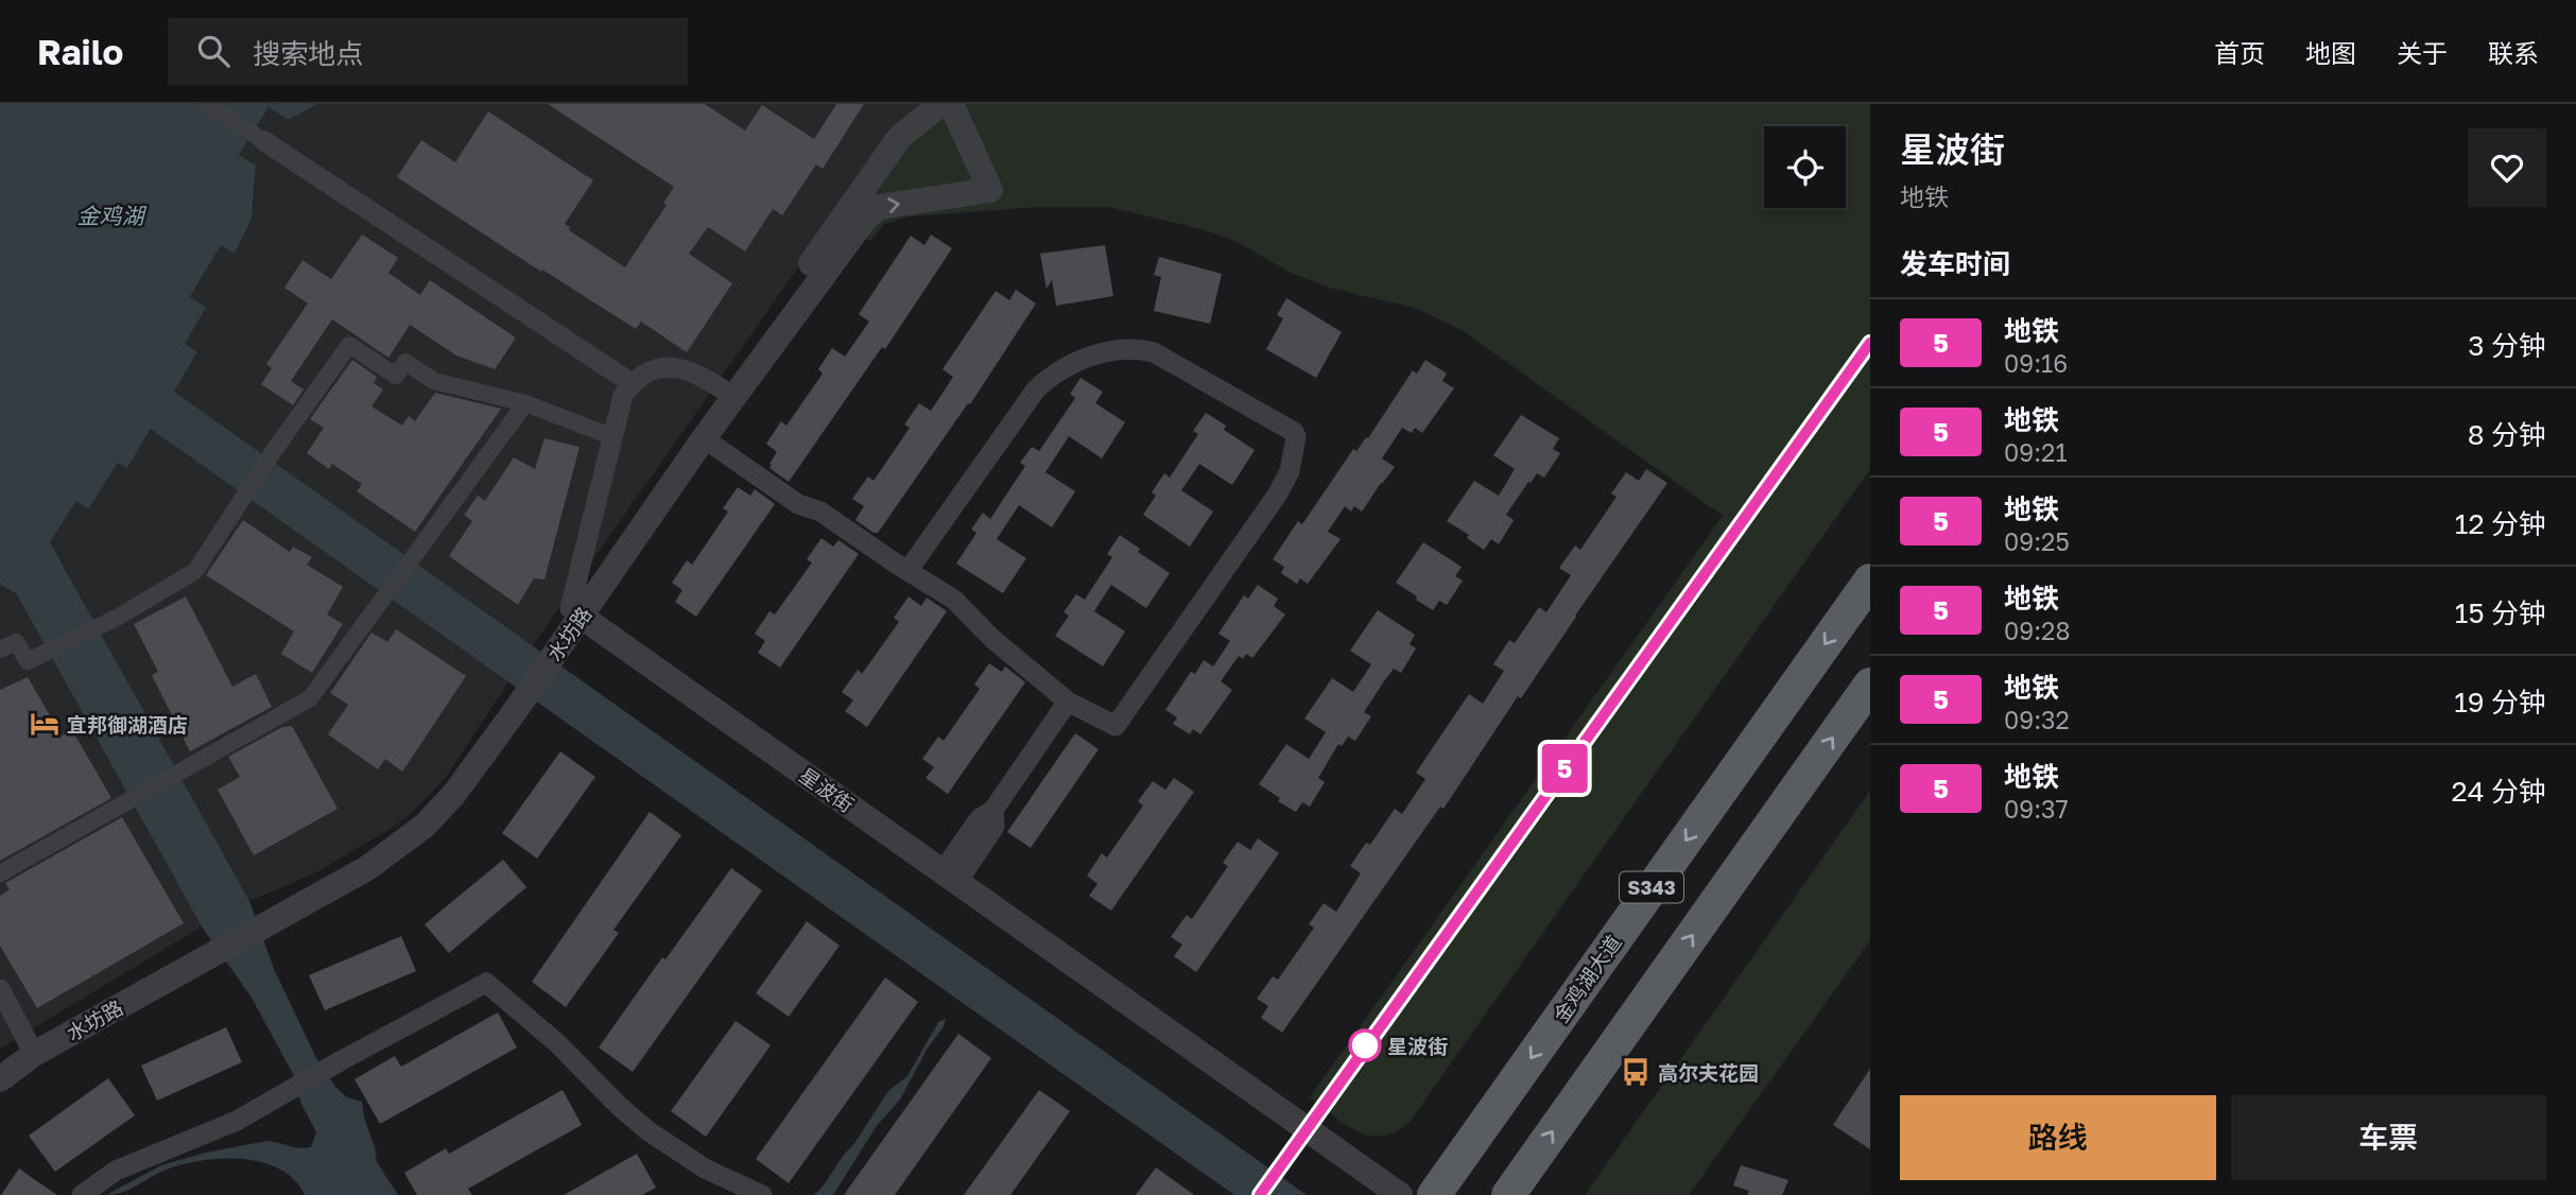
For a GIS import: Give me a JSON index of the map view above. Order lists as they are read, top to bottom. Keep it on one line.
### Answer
{"streets":{"main road":["S343","金鸡湖大道"],"street":["水坊路","星波街"]},"crossings":[["水坊路","星波街"]],"water":["金鸡湖"],"places":{"hotel":["宜邦御湖酒店"],"other":["星波街"],"bus stop":["高尔夫花园"]},"lines":["metro line 5"],"page":{"header":"Railo","search":"搜索地点","nav":["首页","地图","关于","联系"],"on_map":"5","heading":[["星波街","地铁"],"发车时间"],"list":[{"mark":"5","name":"地铁","note":"09:16","value":"3 分钟"},{"mark":"5","name":"地铁","note":"09:21","value":"8 分钟"},{"mark":"5","name":"地铁","note":"09:25","value":"12 分钟"},{"mark":"5","name":"地铁","note":"09:28","value":"15 分钟"},{"mark":"5","name":"地铁","note":"09:32","value":"19 分钟"},{"mark":"5","name":"地铁","note":"09:37","value":"24 分钟"}],"buttons":["路线","车票"]}}
